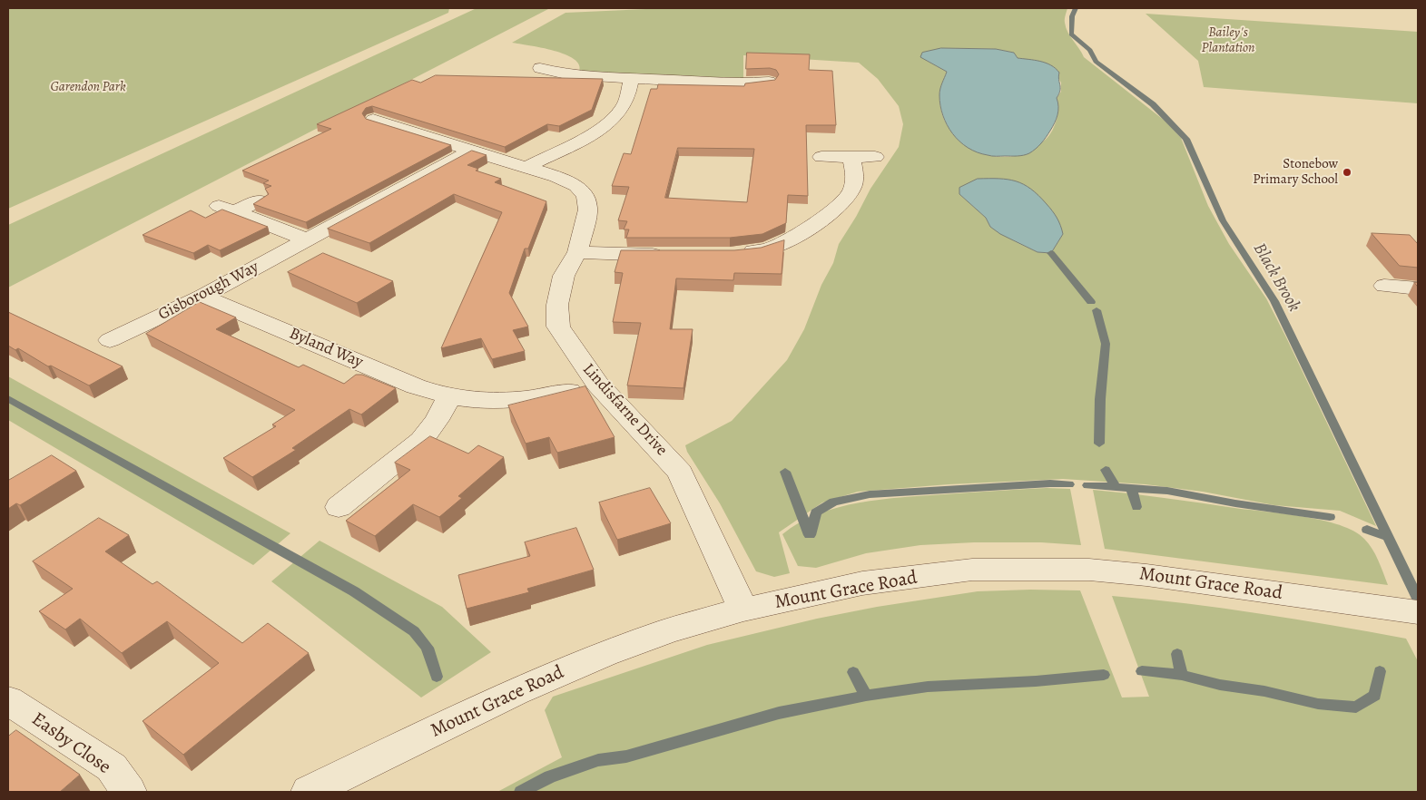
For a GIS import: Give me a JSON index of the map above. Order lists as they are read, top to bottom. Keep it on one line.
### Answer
{"streets":{"street":["Gisborough Way","Byland Way","Lindisfarne Drive","Mount Grace Road","Easby Close"]},"crossings":[["Gisborough Way","Byland Way"],["Gisborough Way","Lindisfarne Drive"],["Byland Way","Lindisfarne Drive"],["Lindisfarne Drive","Mount Grace Road"]],"water":["Black Brook"],"parks":["Bailey's Plantation","Garendon Park"],"places":["Stonebow Primary School"]}
